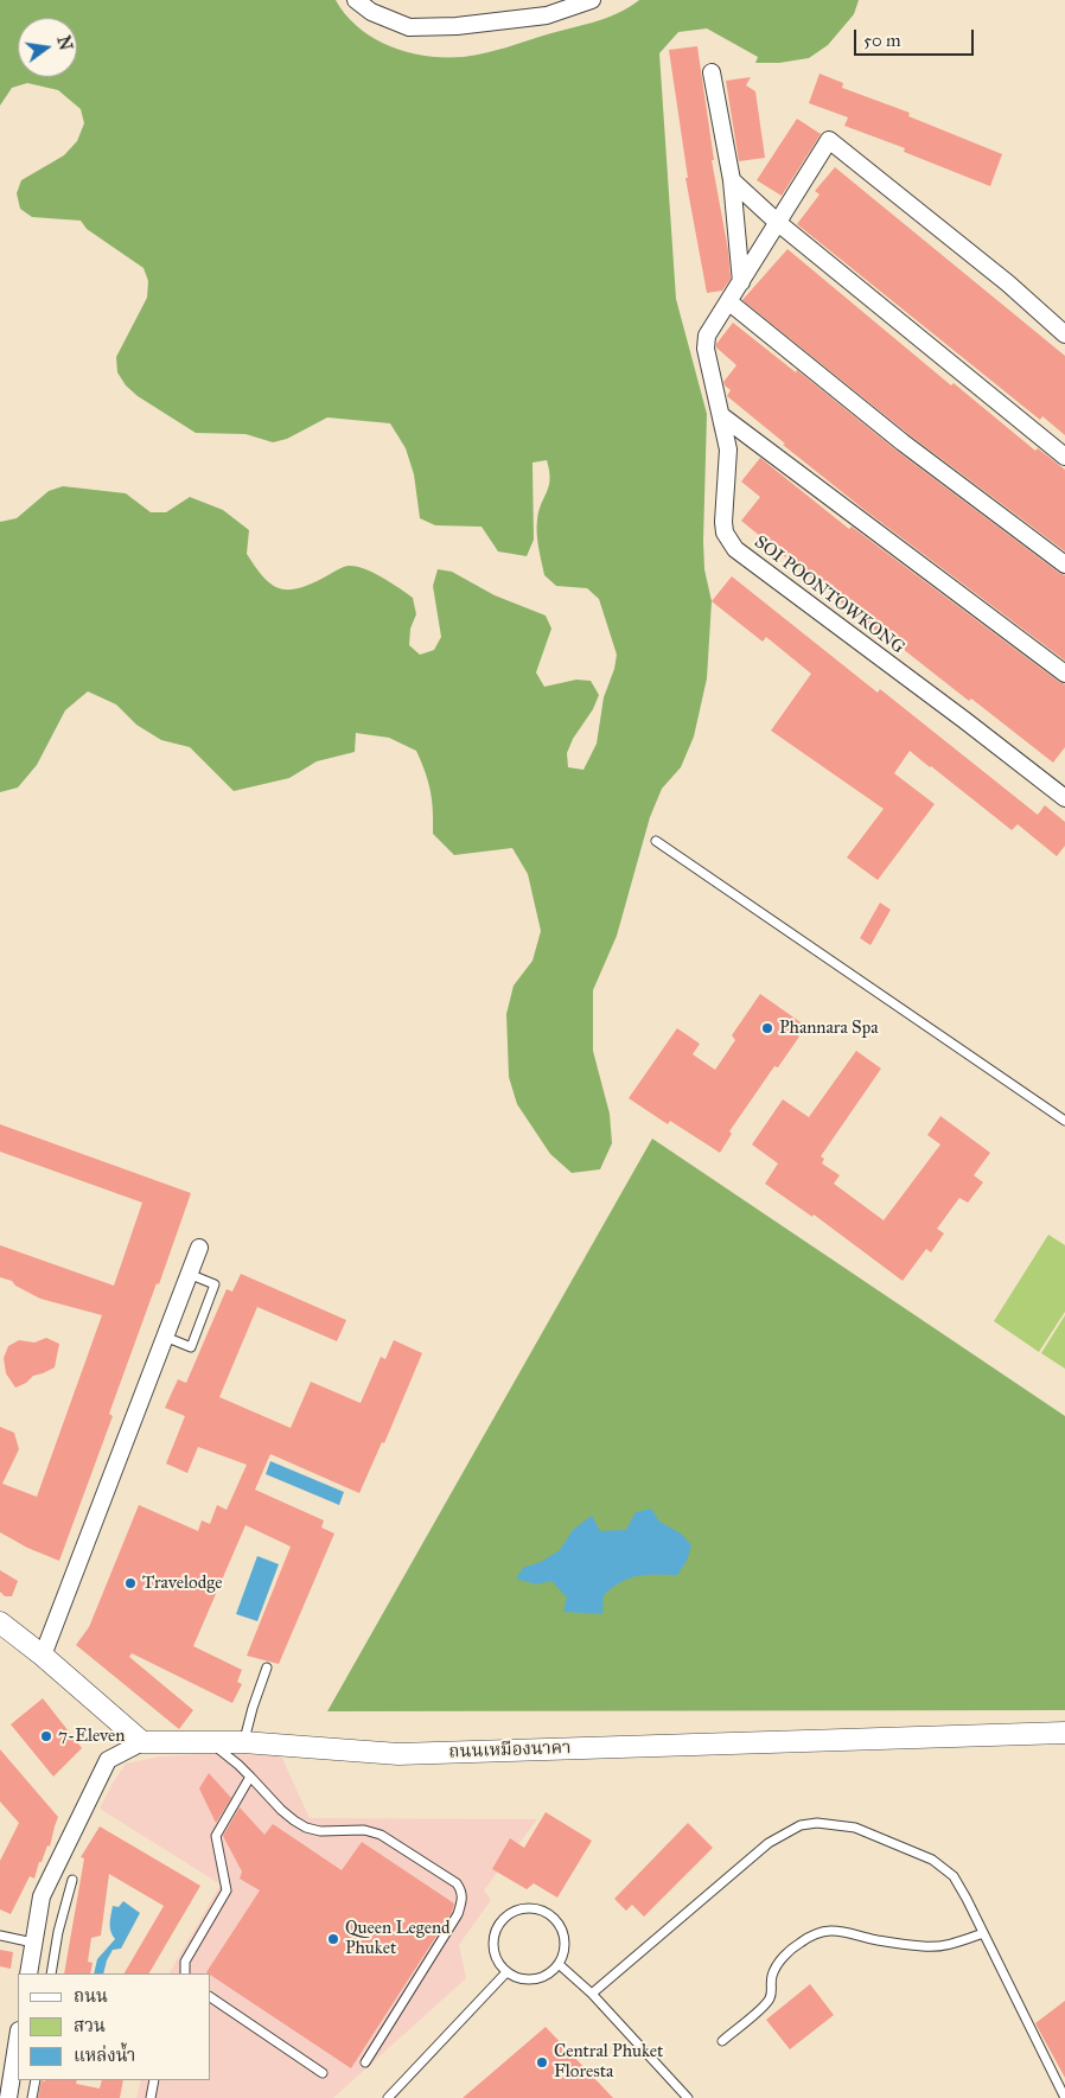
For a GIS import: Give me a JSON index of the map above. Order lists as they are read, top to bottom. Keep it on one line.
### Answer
{"streets":{"street":["SOI POONTOWKONG","ถนนเหมืองนาคา"]},"places":["Phannara Spa","Travelodge","7-Eleven","Queen Legend Phuket","Central Phuket Floresta"],"legend":["ถนน","สวน","แหล่งน้ำ"],"scale_bar":"50 m","north":"right"}
